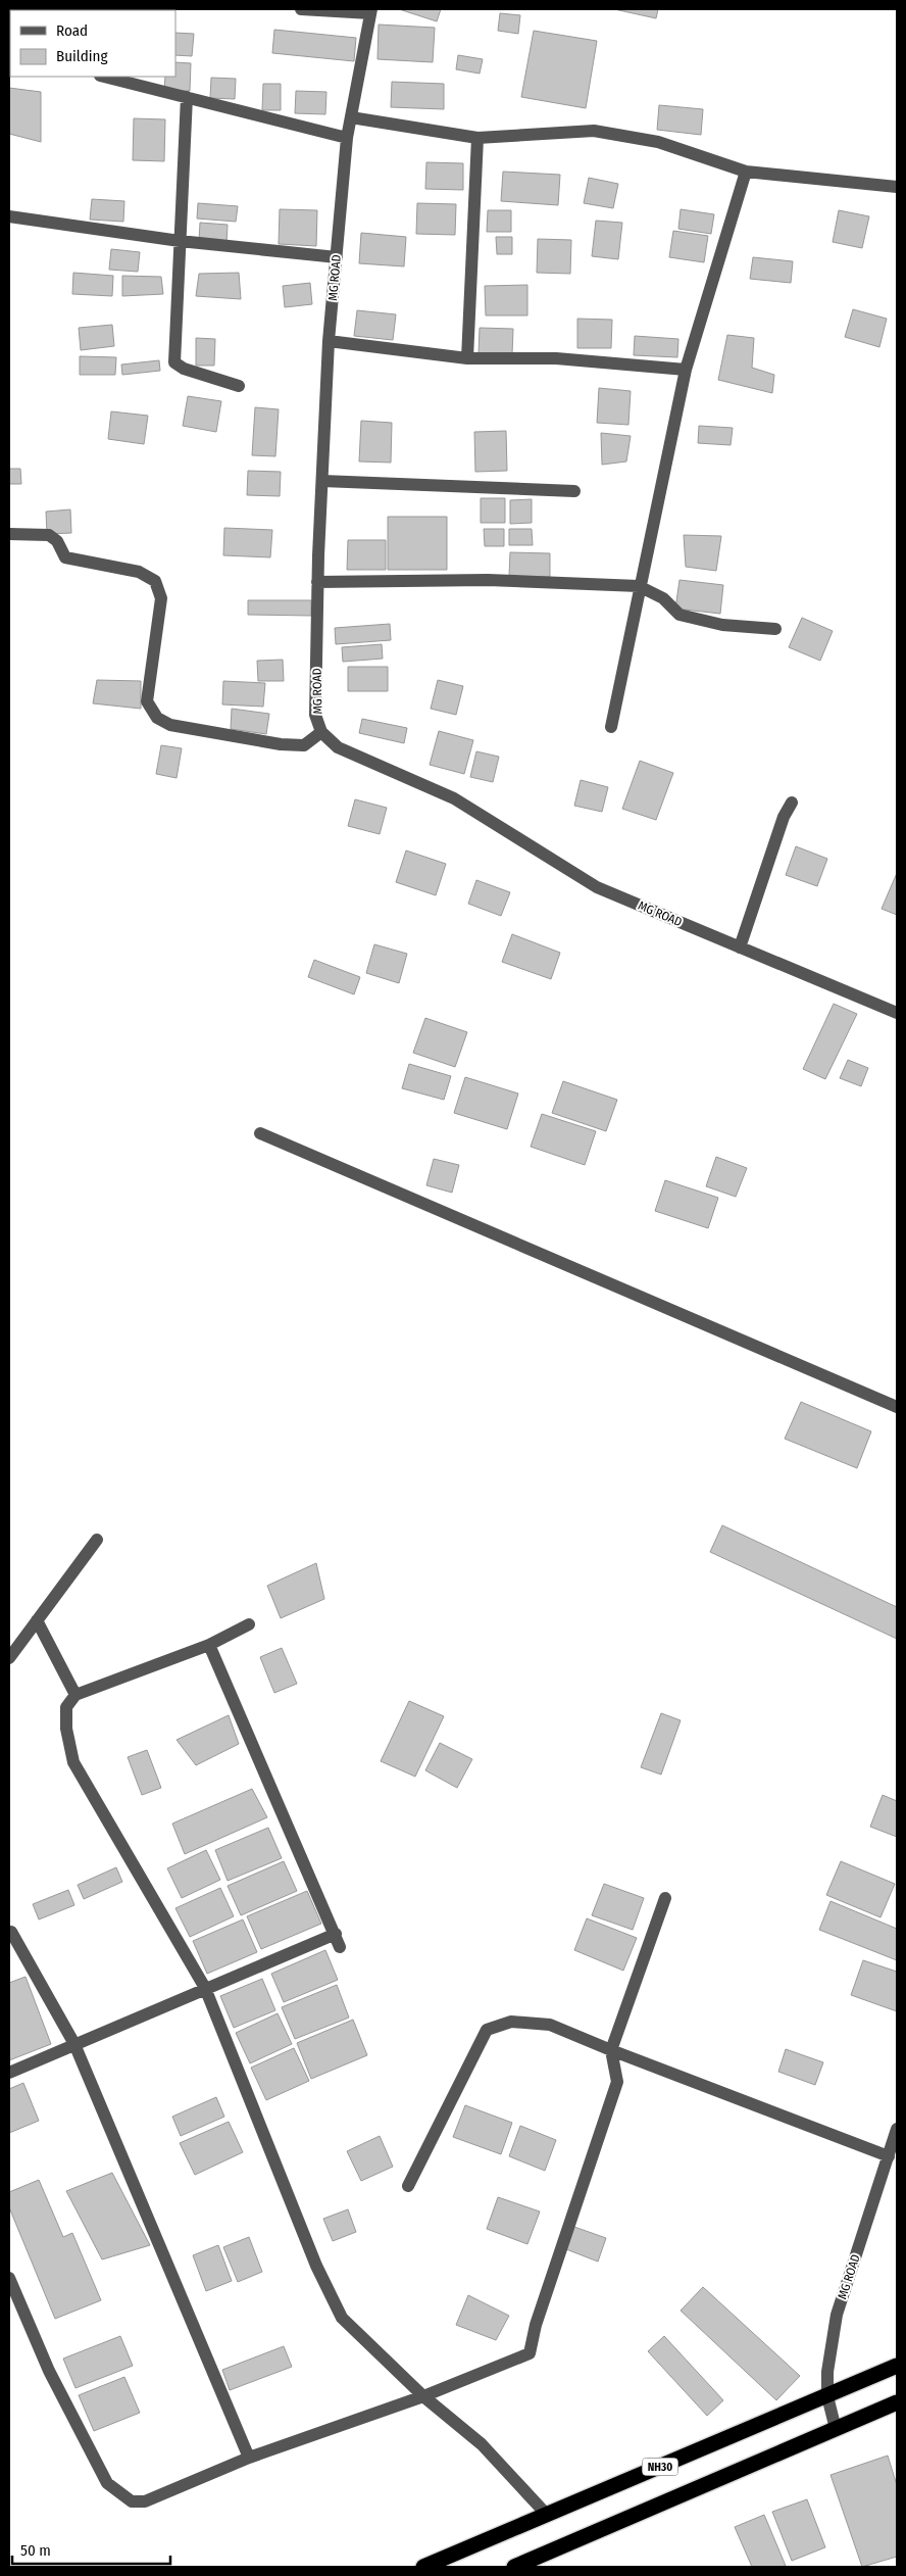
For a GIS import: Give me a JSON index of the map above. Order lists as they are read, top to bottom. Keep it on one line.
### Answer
{"streets":{"highway":["NH30"],"street":["MG ROAD"]},"crossings":[["MG ROAD","NH30"]],"legend":["Road","Building"],"scale_bar":"50 m"}
